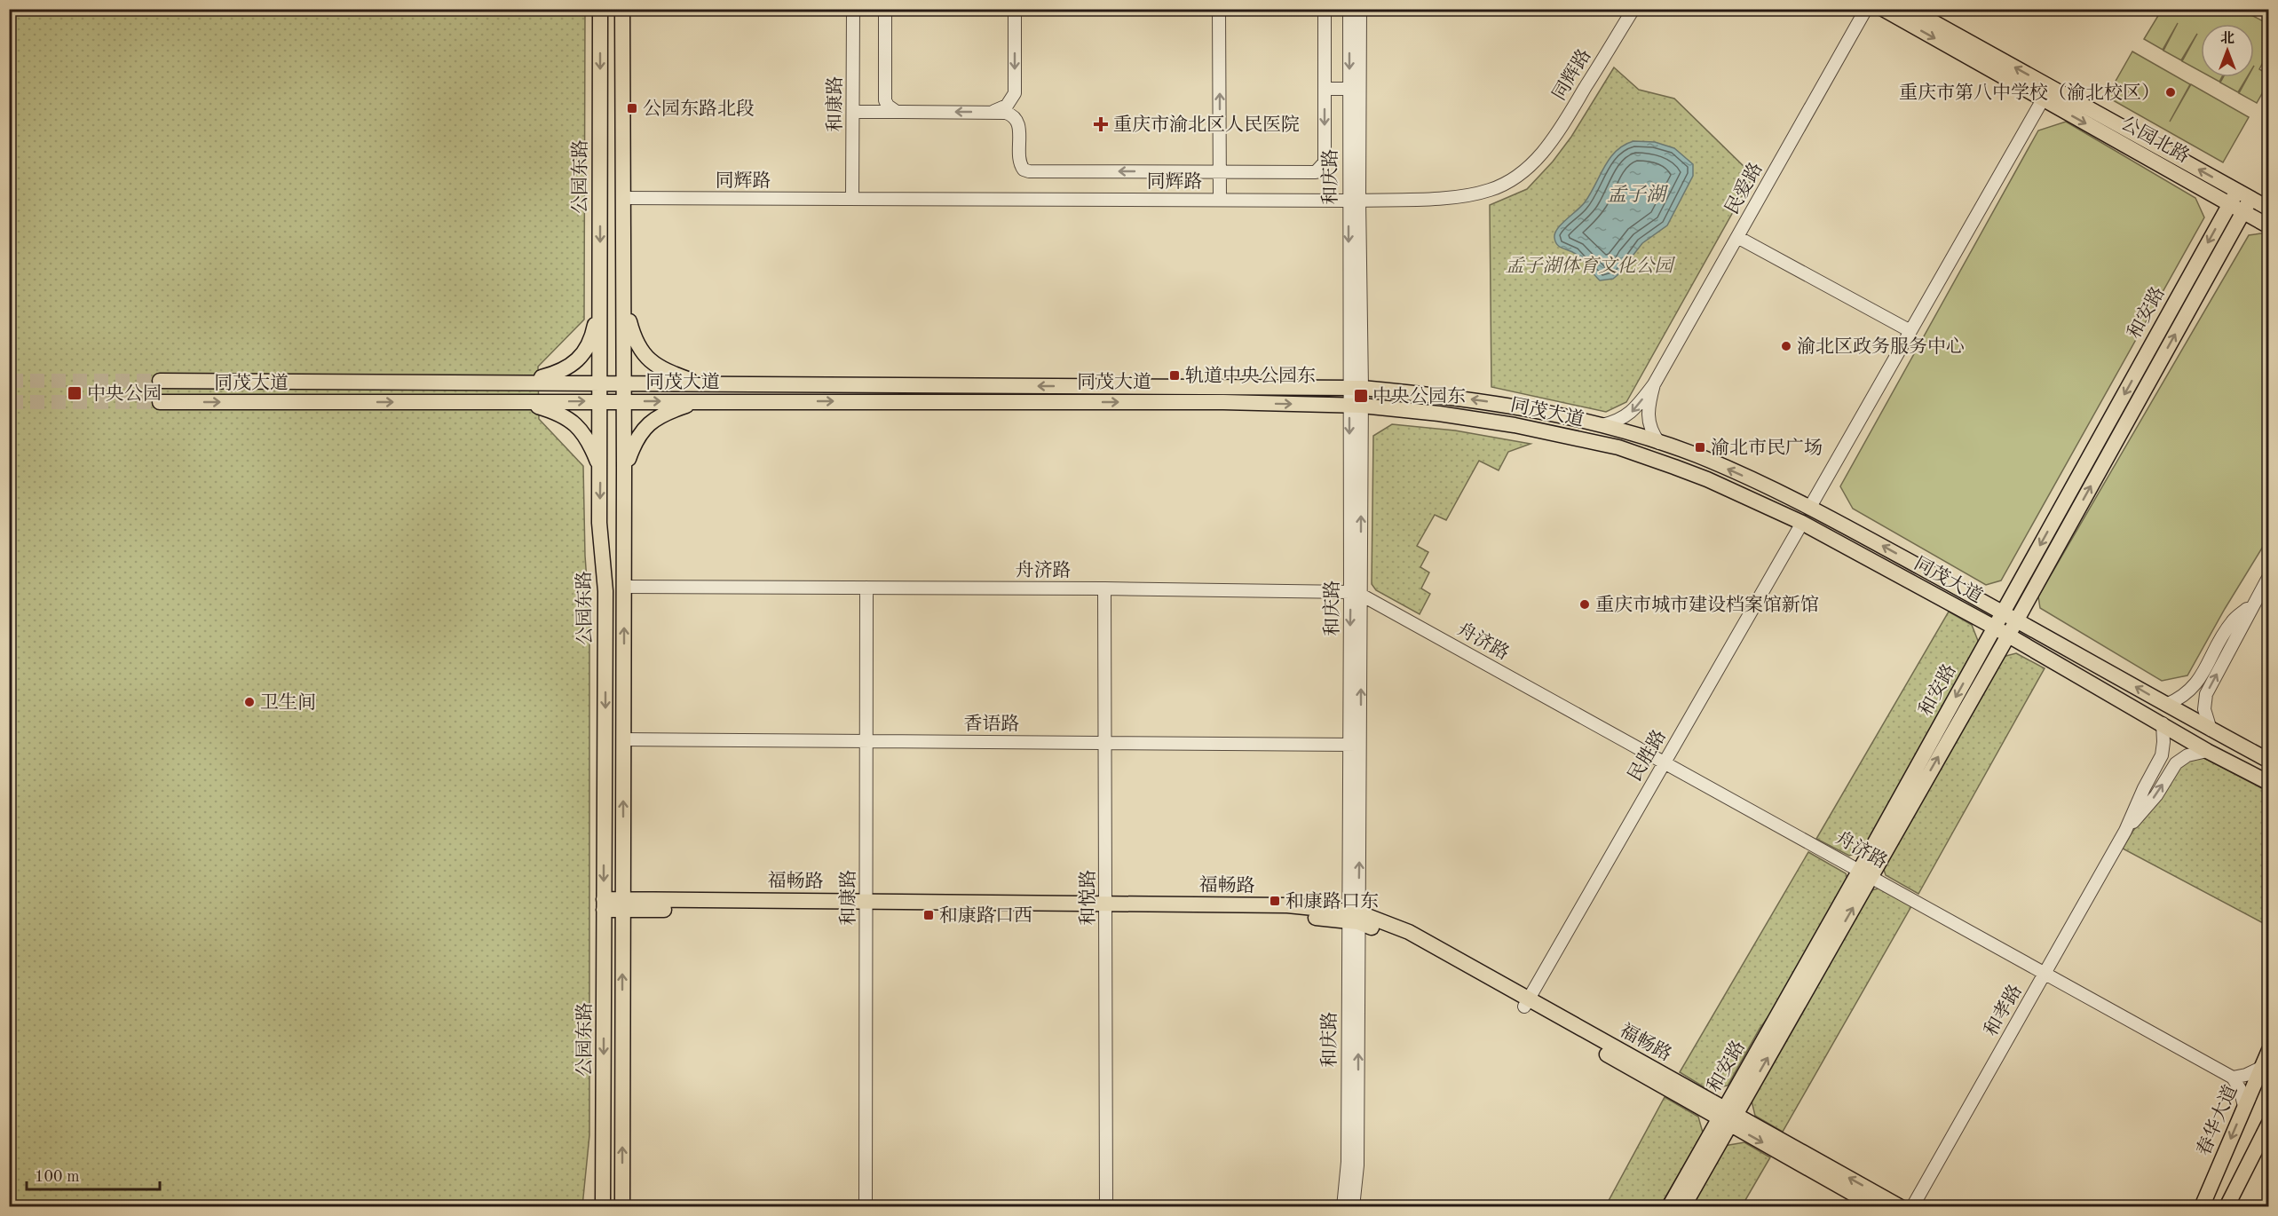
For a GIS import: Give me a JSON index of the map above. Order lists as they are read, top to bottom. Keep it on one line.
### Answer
{"streets":{"main road":["公园北路","公园东路","和安路","同茂大道","福畅路","春华大道"],"street":["同辉路","和康路","和庆路","民爱路","舟济路","香语路","民胜路","和悦路","和孝路"]},"crossings":[["同辉路","和康路"],["同辉路","公园东路"],["同辉路","和庆路"],["和康路","舟济路"],["和康路","香语路"],["和康路","福畅路"],["公园北路","和安路"],["公园东路","同茂大道"],["公园东路","舟济路"],["公园东路","香语路"],["公园东路","福畅路"],["和庆路","同茂大道"],["和庆路","舟济路"],["和庆路","香语路"],["和庆路","福畅路"],["和安路","同茂大道"],["和安路","舟济路"],["和安路","福畅路"],["同茂大道","民胜路"],["舟济路","民胜路"],["舟济路","和悦路"],["舟济路","和孝路"],["香语路","和悦路"],["民胜路","福畅路"],["福畅路","和悦路"]],"water":["孟子湖"],"parks":["孟子湖体育文化公园"],"places":{"other":["重庆市第八中学校（渝北校区）","渝北区政务服务中心","重庆市城市建设档案馆新馆","卫生间"],"transit":["公园东路北段","轨道中央公园东","中央公园","中央公园东","渝北市民广场","和康路口东","和康路口西"],"health":["重庆市渝北区人民医院"]},"scale_bar":"100 m","north":"top"}
